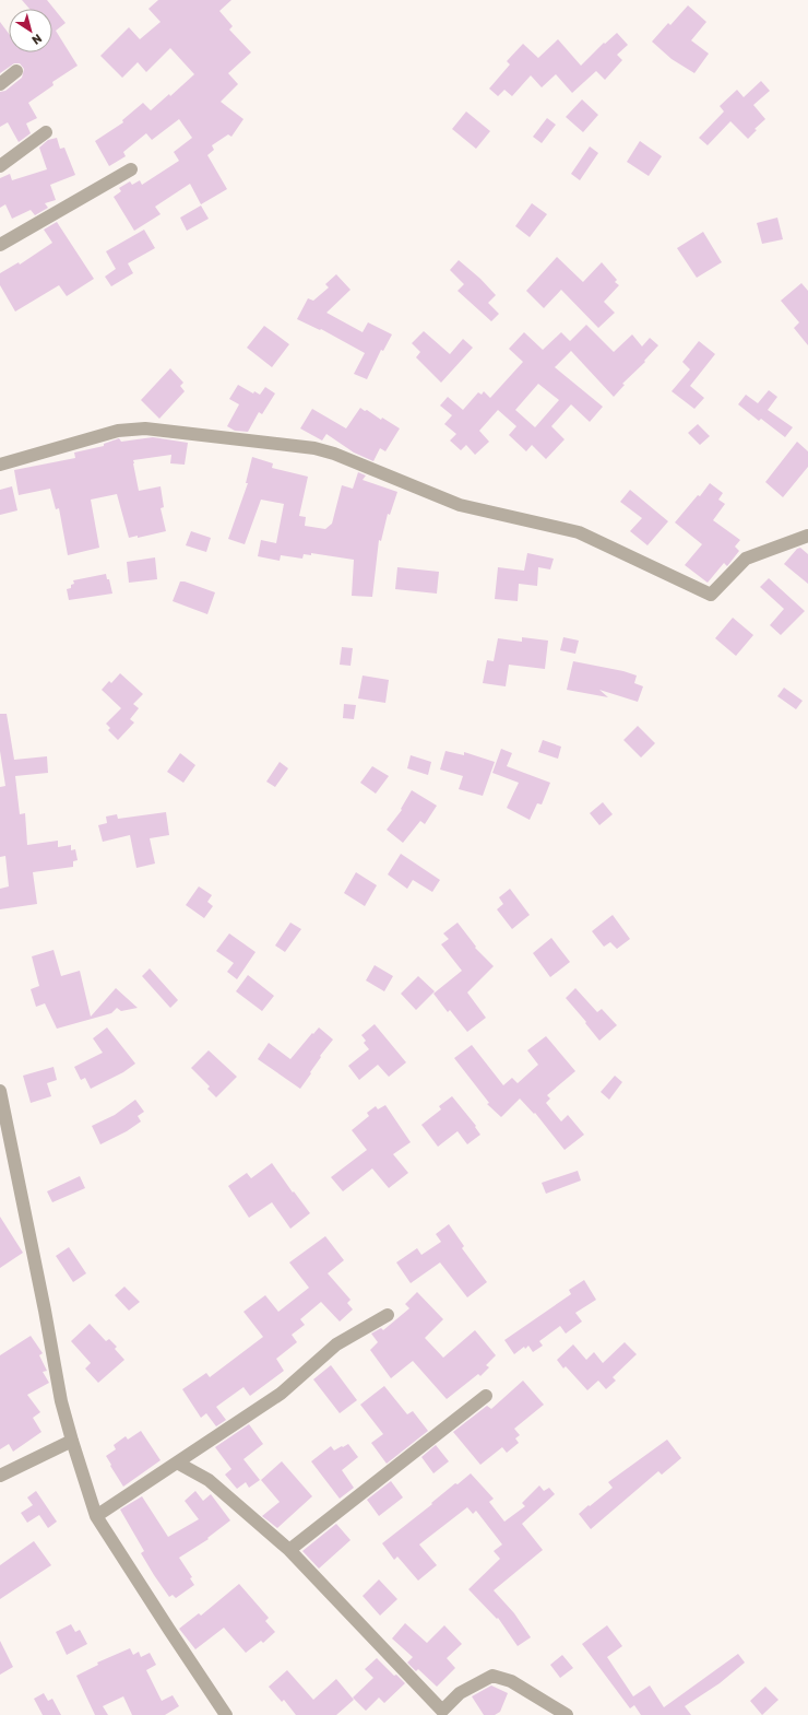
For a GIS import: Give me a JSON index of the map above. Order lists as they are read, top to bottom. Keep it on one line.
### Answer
{"north":"bottom right"}
